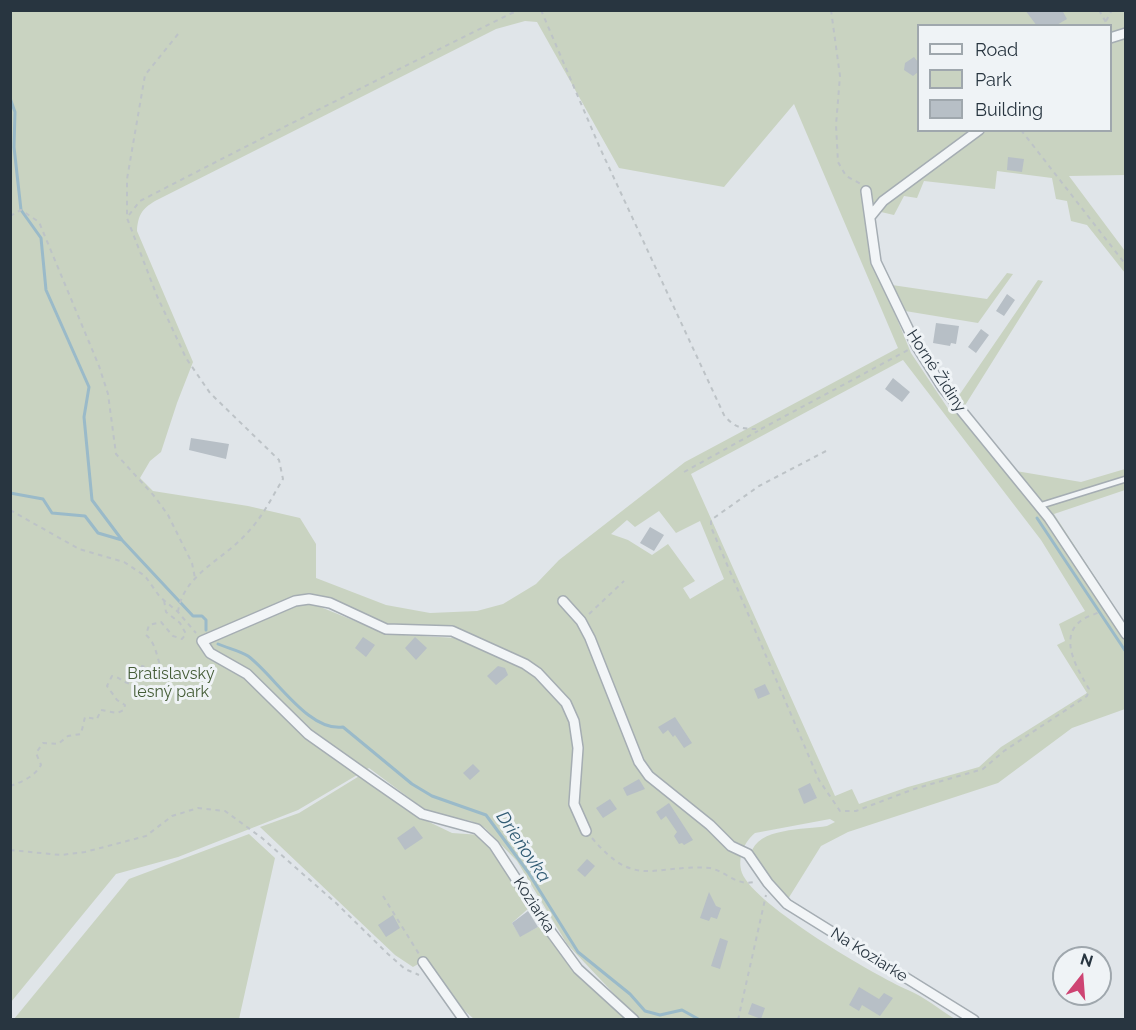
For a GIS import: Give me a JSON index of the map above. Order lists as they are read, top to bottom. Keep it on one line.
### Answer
{"streets":{"street":["Horné Židiny","Koziarka","Na Koziarke"]},"water":["Drieňovka"],"parks":["Bratislavský lesný park"],"legend":["Road","Park","Building"],"north":"top"}
